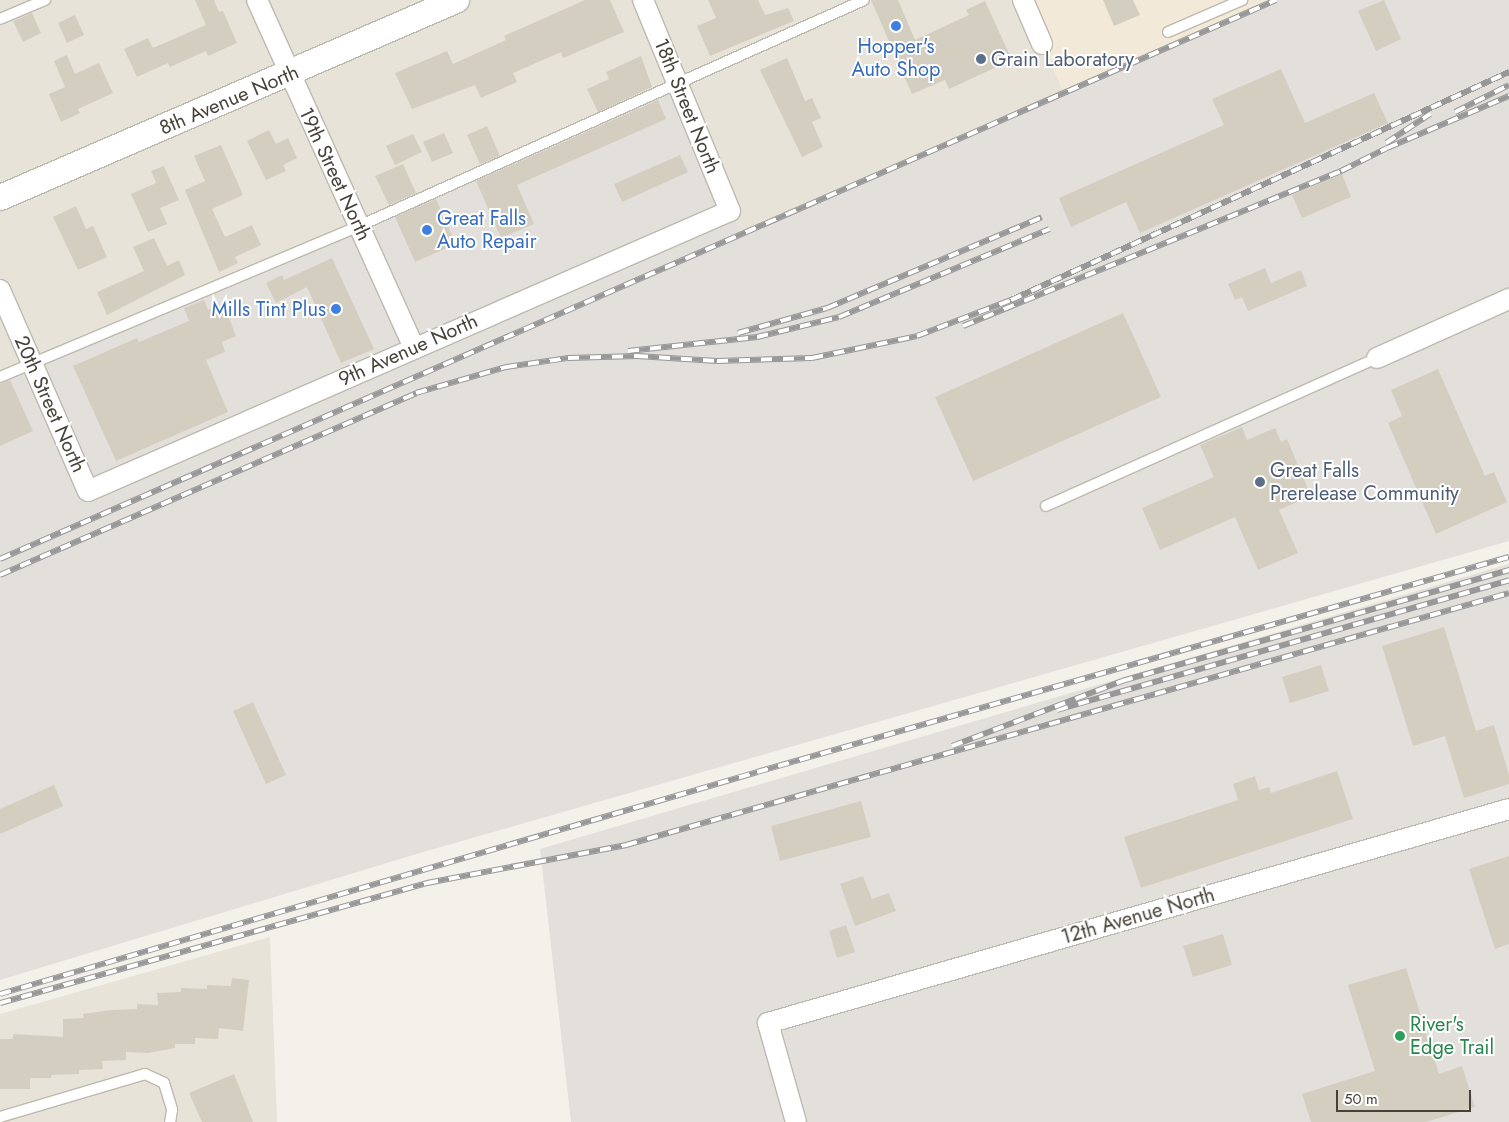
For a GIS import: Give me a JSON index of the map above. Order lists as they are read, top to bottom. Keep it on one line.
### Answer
{"streets":{"street":["8th Avenue North","18th Street North","19th Street North","9th Avenue North","20th Street North","12th Avenue North"]},"crossings":[["8th Avenue North","19th Street North"],["18th Street North","9th Avenue North"],["19th Street North","9th Avenue North"],["9th Avenue North","20th Street North"]],"places":["Hopper's Auto Shop","Grain Laboratory","Great Falls Auto Repair","Mills Tint Plus","Great Falls Prerelease Community","River's Edge Trail"],"scale_bar":"50 m"}
